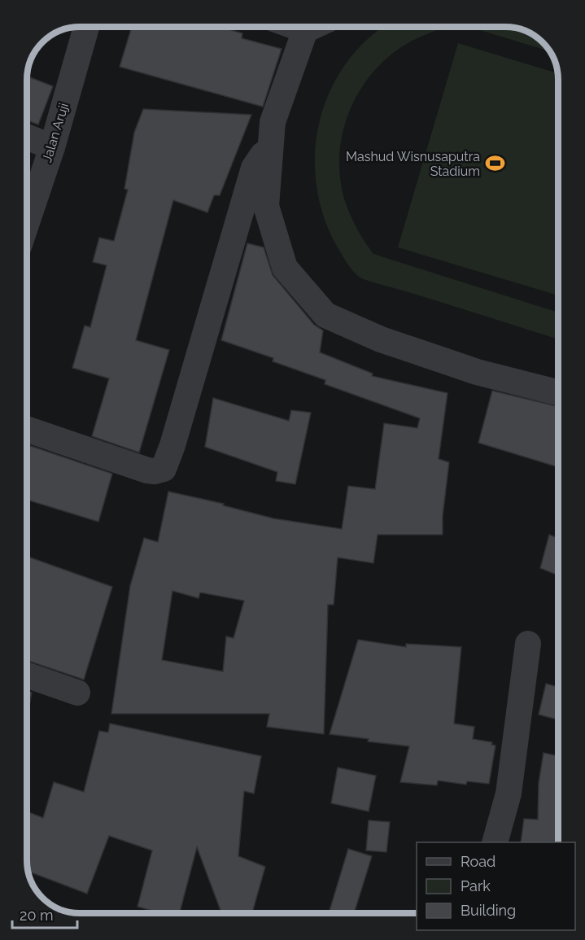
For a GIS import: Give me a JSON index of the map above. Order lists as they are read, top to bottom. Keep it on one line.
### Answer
{"streets":{"street":["Jalan Aruji"]},"places":{"sports":["Mashud Wisnusaputra Stadium"]},"legend":["Road","Park","Building"],"scale_bar":"20 m"}
